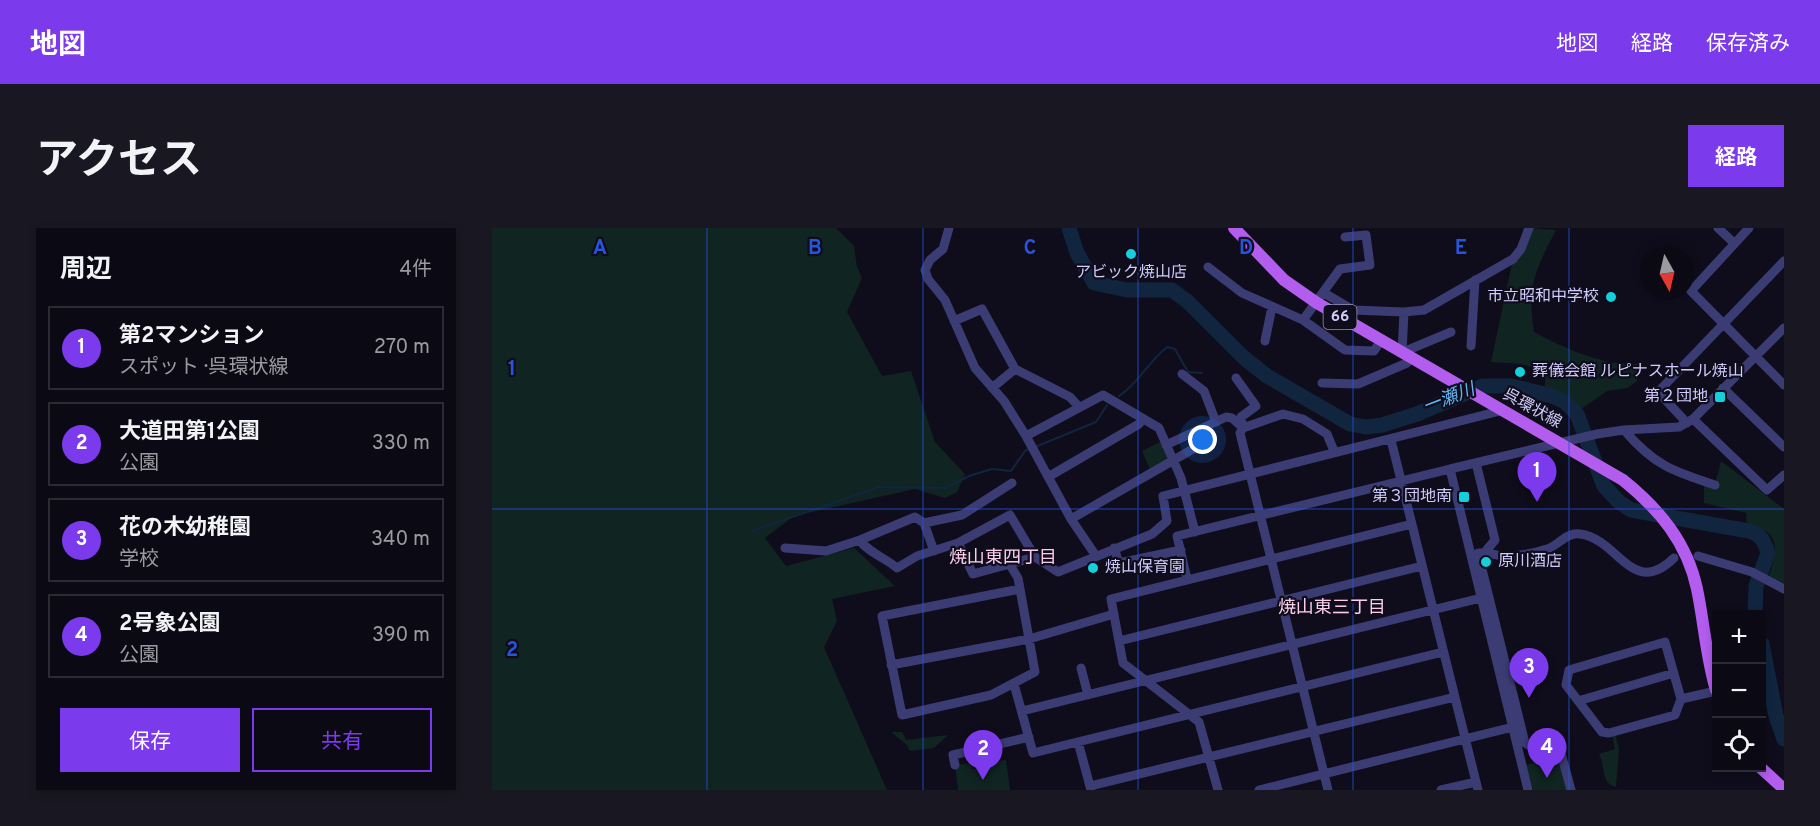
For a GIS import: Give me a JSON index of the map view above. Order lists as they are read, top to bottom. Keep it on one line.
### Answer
{"streets":{"main road":["66","呉環状線"]},"districts":["焼山東四丁目","焼山東三丁目"],"water":["一瀬川"],"places":{"other":["アビック焼山店","市立昭和中学校","葬儀会館 ルピナスホール焼山","原川酒店","焼山保育園"],"transit":["第２団地","第３団地南"]},"north":"bottom","page":{"header":"地図","nav":["地図","経路","保存済み"],"title":"アクセス","buttons":["経路",["保存","共有"]],"heading":["周辺","4件"],"list":[{"mark":"1","name":"第2マンション","note":"スポット · 呉環状線","value":"270 m"},{"mark":"2","name":"大道田第1公園","note":"公園","value":"330 m"},{"mark":"3","name":"花の木幼稚園","note":"学校","value":"340 m"},{"mark":"4","name":"2号象公園","note":"公園","value":"390 m"}],"pins":["1","3","4","2"],"map_buttons":["+","−"]},"grid":{"columns":["A","B","C","D","E"],"rows":["1","2"]}}
